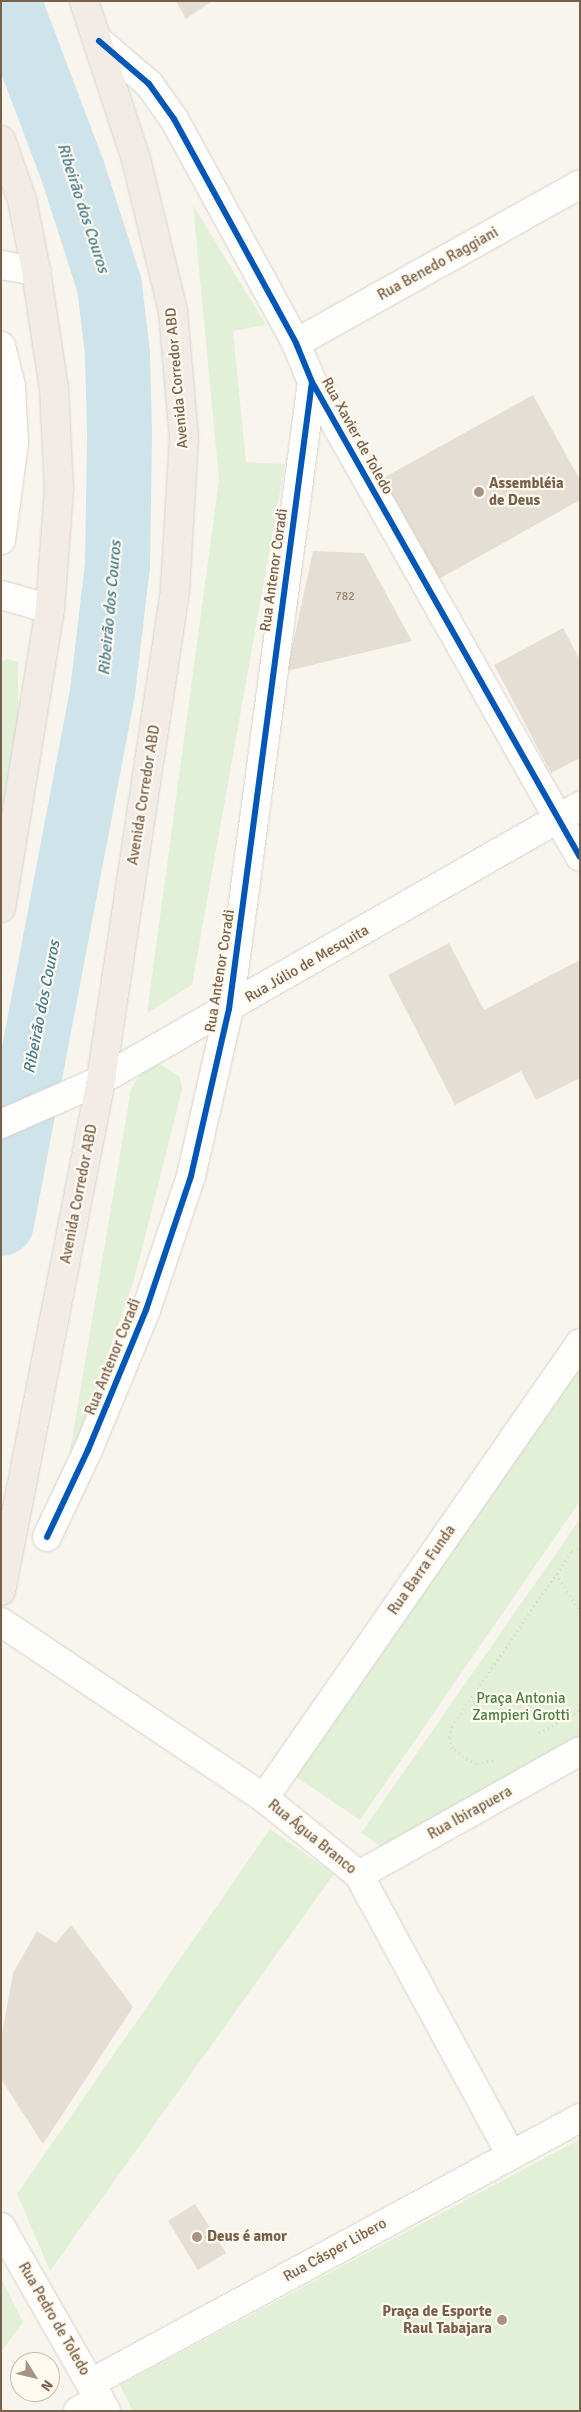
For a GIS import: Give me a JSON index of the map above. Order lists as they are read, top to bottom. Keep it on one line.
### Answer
{"streets":{"highway":["Avenida Corredor ABD"],"street":["Rua Benedo Raggiani","Rua Xavier de Toledo","Rua Antenor Coradi","Rua Júlio de Mesquita","Rua Barra Funda","Rua Ibirapuera","Rua Água Branco","Rua Cásper Libero","Rua Pedro de Toledo"]},"crossings":[["Rua Benedo Raggiani","Rua Xavier de Toledo"],["Avenida Corredor ABD","Rua Xavier de Toledo"],["Avenida Corredor ABD","Rua Júlio de Mesquita"],["Rua Xavier de Toledo","Rua Antenor Coradi"],["Rua Xavier de Toledo","Rua Júlio de Mesquita"],["Rua Antenor Coradi","Rua Júlio de Mesquita"],["Rua Barra Funda","Rua Água Branco"],["Rua Ibirapuera","Rua Água Branco"],["Rua Água Branco","Rua Cásper Libero"],["Rua Cásper Libero","Rua Pedro de Toledo"]],"water":["Ribeirão dos Couros"],"parks":["Praça Antonia Zampieri Grotti"],"places":["Assembléia de Deus","Deus é amor","Praça de Esporte Raul Tabajara"],"house_numbers":["782"],"north":"bottom right"}
